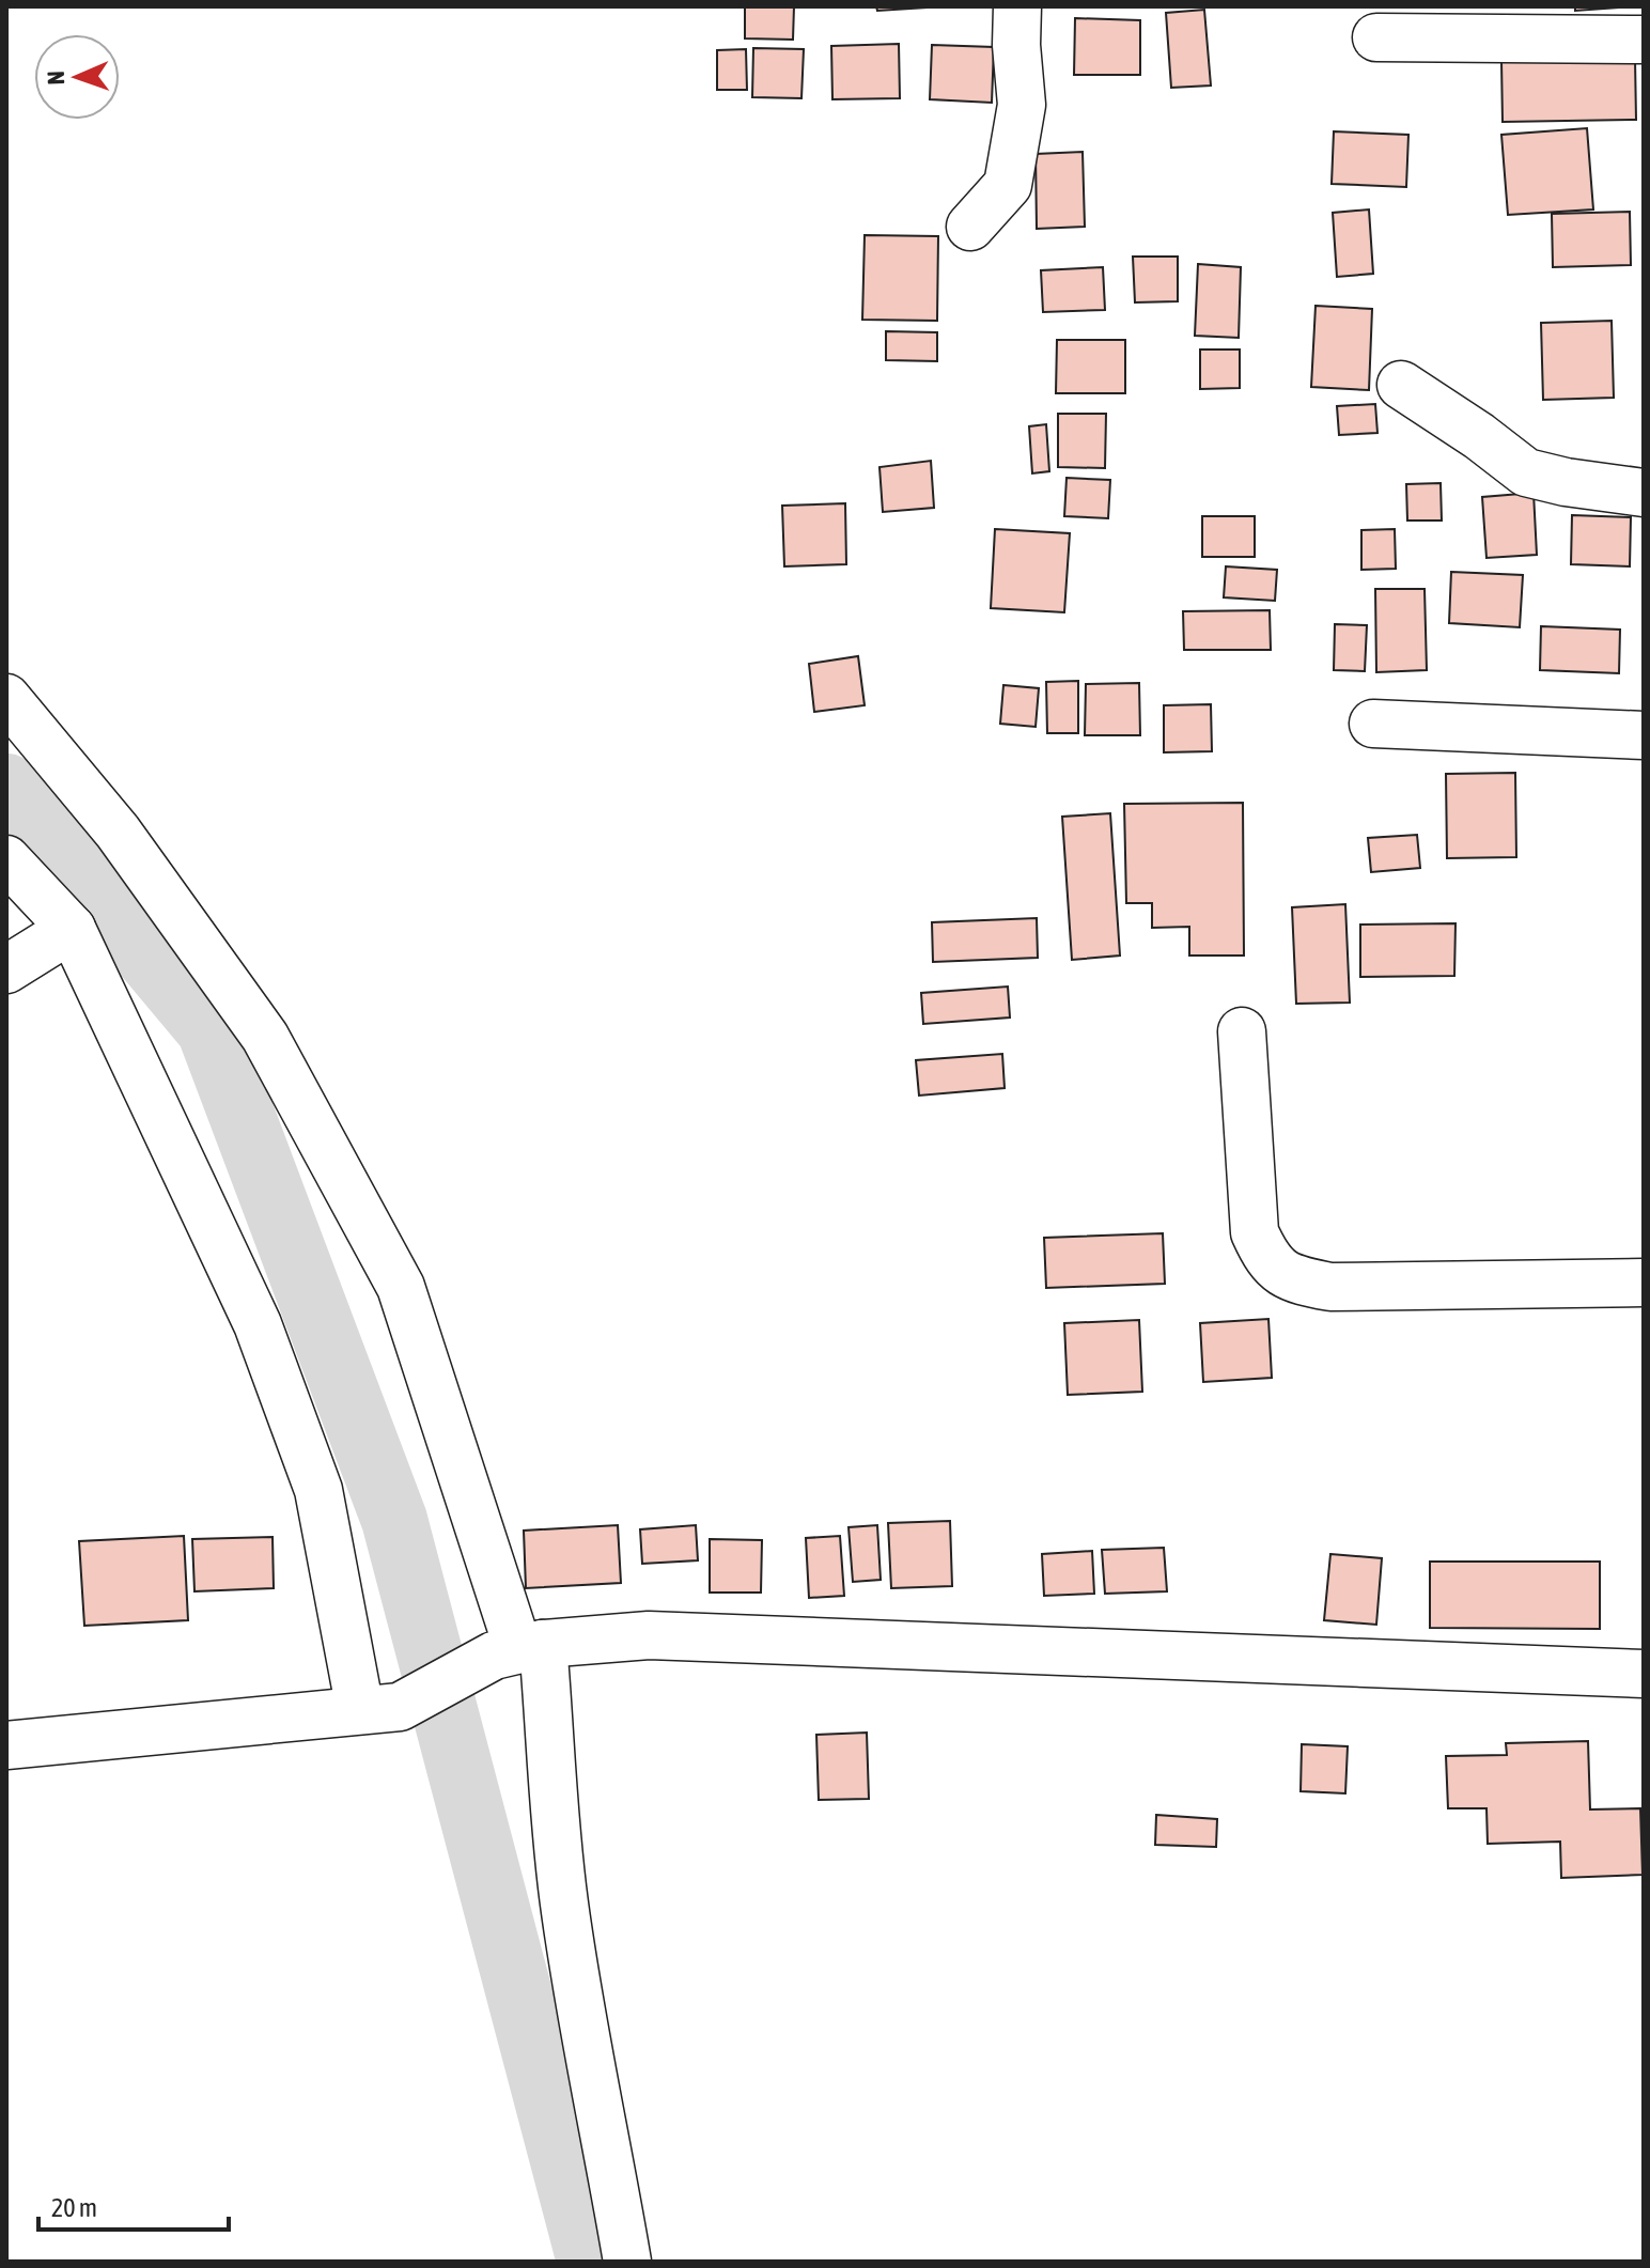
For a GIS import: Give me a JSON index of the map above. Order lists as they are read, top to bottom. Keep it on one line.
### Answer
{"scale_bar":"20 m","north":"left"}
